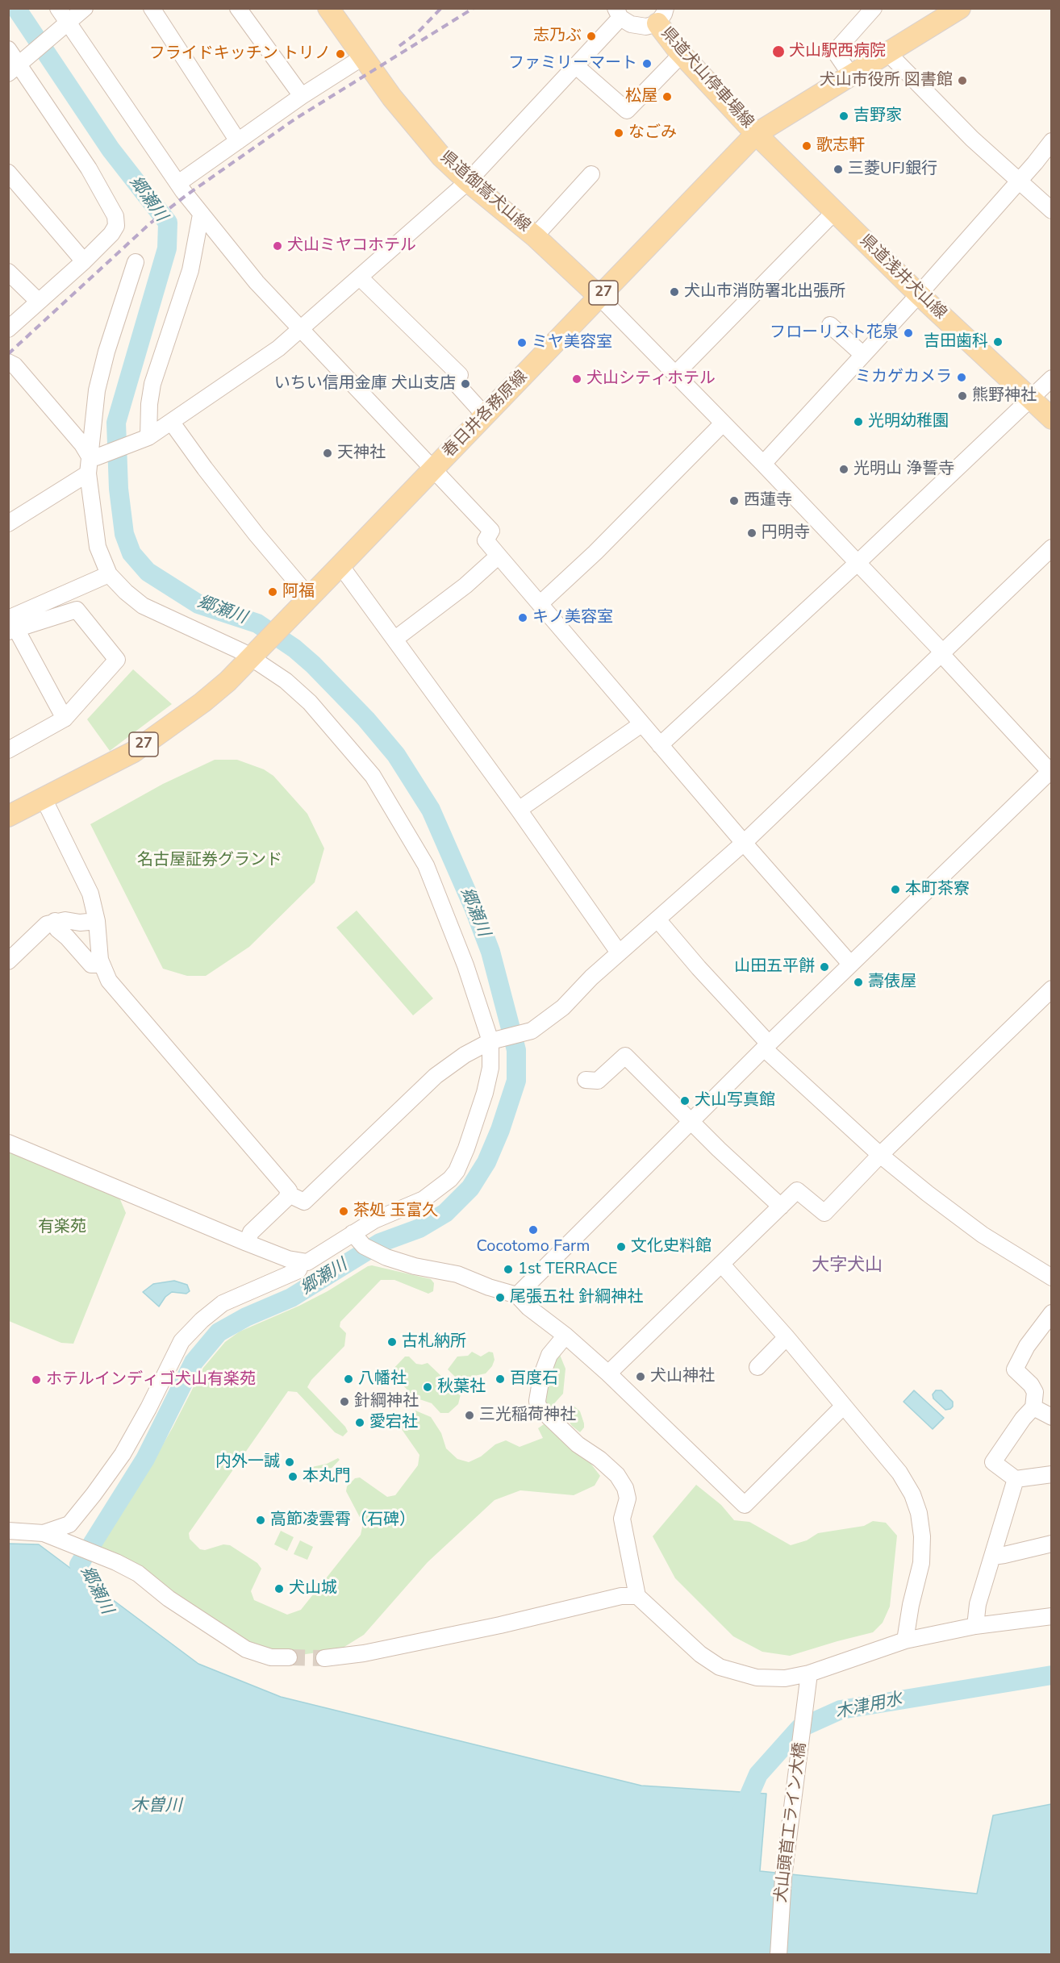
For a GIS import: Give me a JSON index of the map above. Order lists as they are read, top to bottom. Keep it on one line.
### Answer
{"streets":{"main road":["県道犬山停車場線","県道御嵩犬山線","県道浅井犬山線","27","春日井各務原線"],"street":["犬山頭首工ライン大橋"]},"crossings":[["県道犬山停車場線","県道浅井犬山線"],["県道犬山停車場線","春日井各務原線"],["県道御嵩犬山線","春日井各務原線"],["県道浅井犬山線","春日井各務原線"]],"districts":["大字犬山"],"water":["郷瀬川","木津用水","木曽川"],"parks":["名古屋証券グランド","有楽苑"],"places":["志乃ぶ","犬山駅西病院","フライドキッチン トリノ","ファミリーマート","犬山市役所 図書館","松屋","吉野家","なごみ","歌志軒","三菱UFJ銀行","犬山ミヤコホテル","犬山市消防署北出張所","フローリスト花泉","吉田歯科","ミヤ美容室","ミカゲカメラ","犬山シティホテル","いちい信用金庫 犬山支店","熊野神社","光明幼稚園","天神社","光明山 浄誓寺","西蓮寺","円明寺","阿福","キノ美容室","本町茶寮","山田五平餅","壽俵屋","犬山写真館","茶処 玉富久","Cocotomo Farm","文化史料館","1st TERRACE","尾張五社 針綱神社","古札納所","犬山神社","八幡社","百度石","ホテルインディゴ犬山有楽苑","秋葉社","針綱神社","三光稲荷神社","愛宕社","内外一誠","本丸門","高節凌雲霄（石碑）","犬山城"]}
